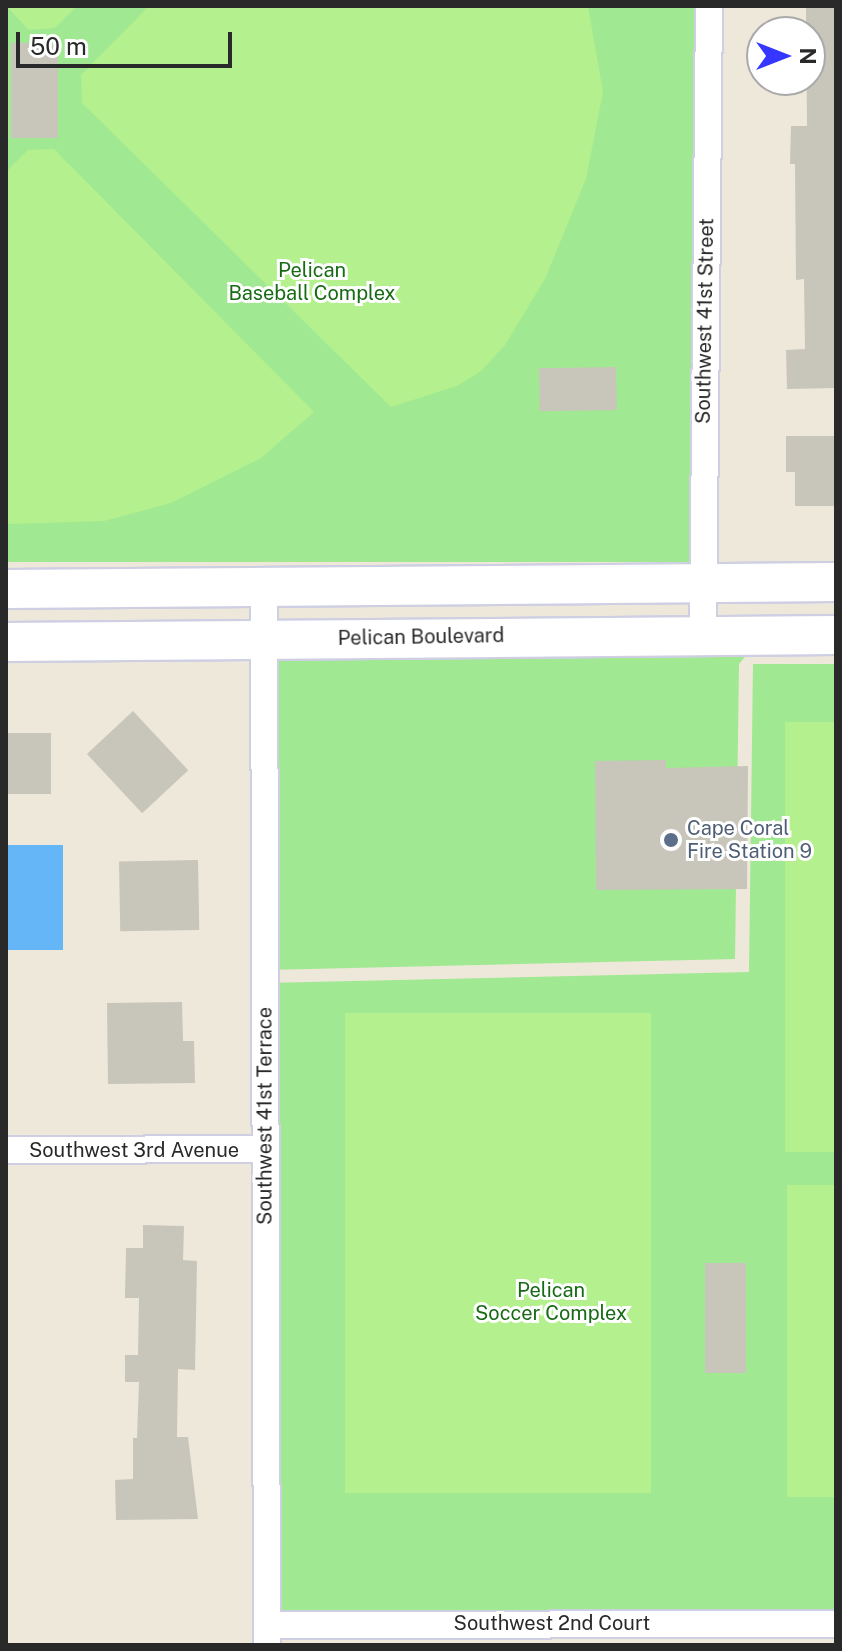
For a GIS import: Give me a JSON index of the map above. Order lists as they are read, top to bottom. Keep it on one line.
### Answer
{"streets":{"street":["Southwest 41st Street","Pelican Boulevard","Southwest 41st Terrace","Southwest 3rd Avenue","Southwest 2nd Court"]},"crossings":[["Southwest 41st Street","Pelican Boulevard"],["Pelican Boulevard","Southwest 41st Terrace"],["Southwest 41st Terrace","Southwest 3rd Avenue"],["Southwest 41st Terrace","Southwest 2nd Court"]],"parks":["Pelican Baseball Complex","Pelican Soccer Complex"],"places":["Cape Coral Fire Station 9"],"scale_bar":"50 m","north":"right"}
